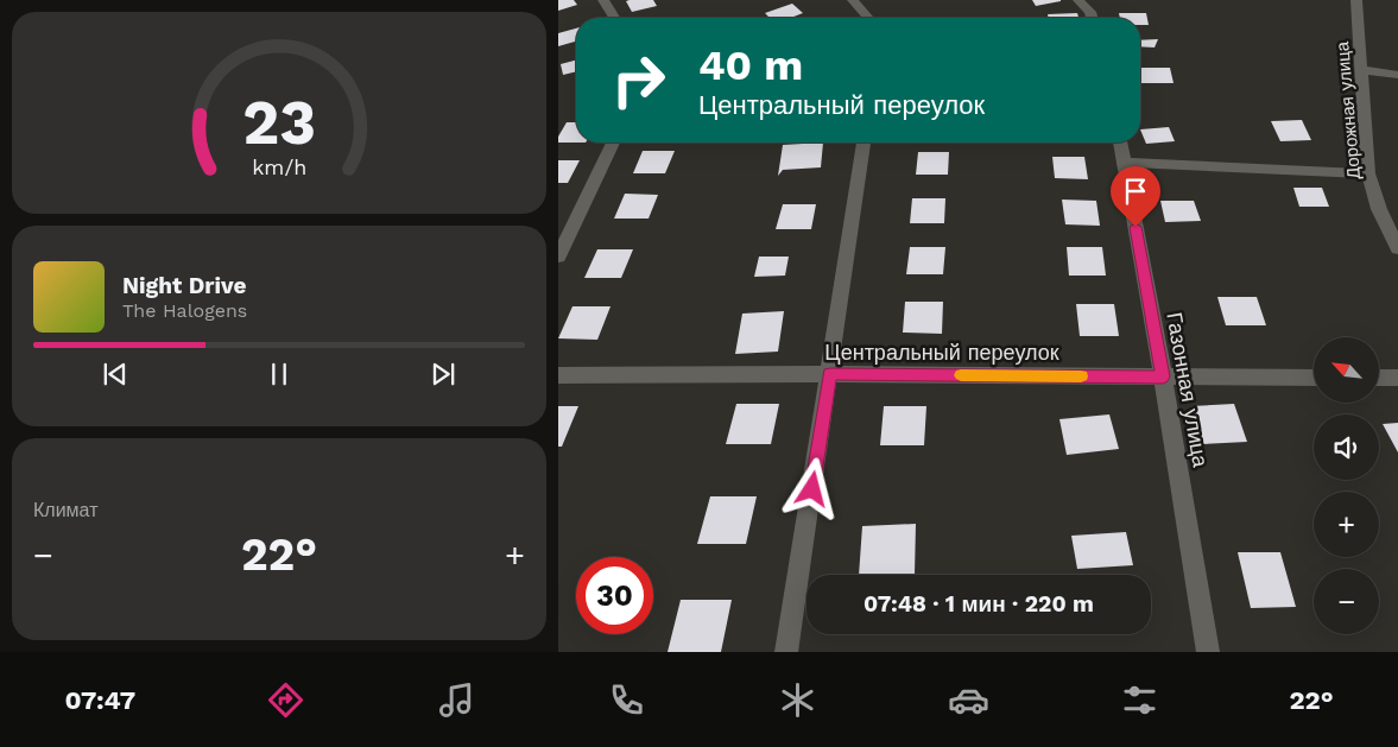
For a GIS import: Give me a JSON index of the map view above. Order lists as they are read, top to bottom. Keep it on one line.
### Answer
{"streets":{"street":["Дорожная улица","Центральный переулок","Газонная улица"]},"crossings":[["Центральный переулок","Газонная улица"]],"north":"top left","page":{"turn":["40 m","Центральный переулок"],"song":["Night Drive","The Halogens"],"map_buttons":["+","−"],"tile":"Климат","heat":["−","22°","+"],"limit":"30","trip":"07:48 · 1 мин · 220 m","tabs":["07:47","22°"],"gauge":["23","km/h"]}}
